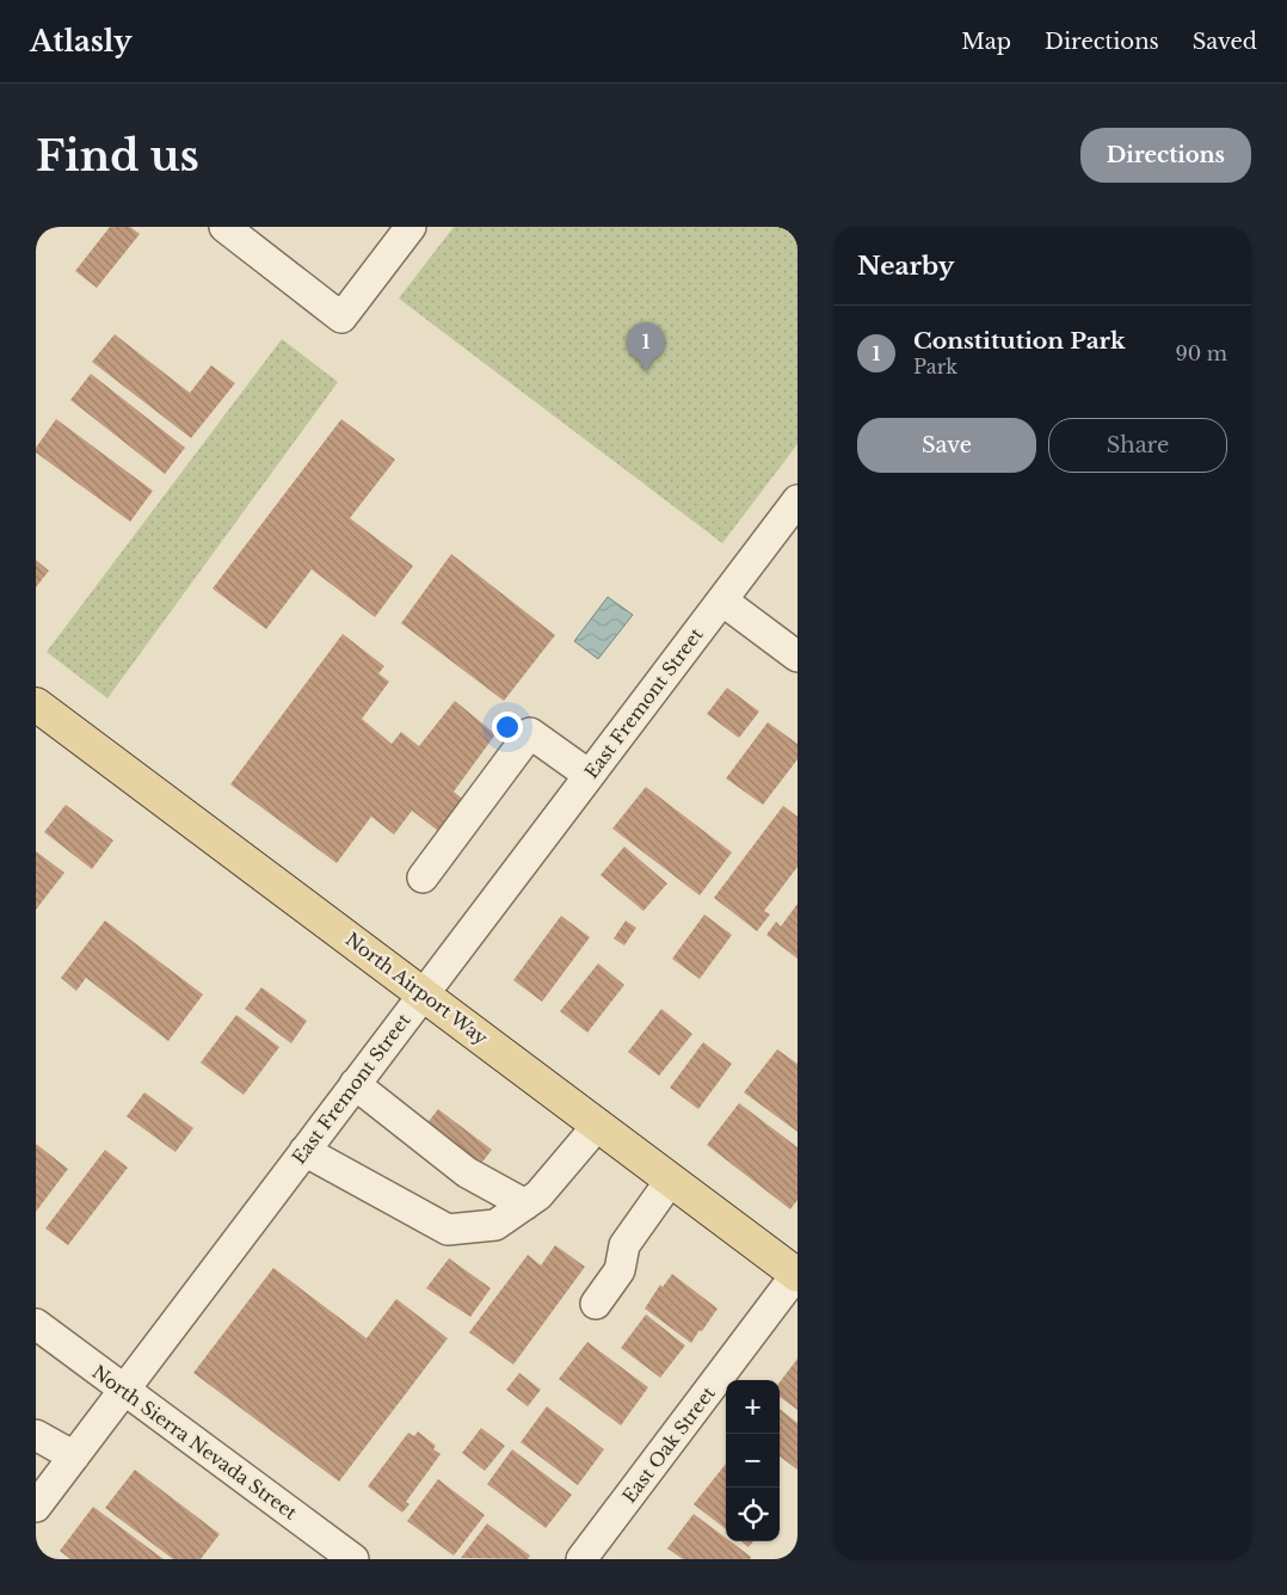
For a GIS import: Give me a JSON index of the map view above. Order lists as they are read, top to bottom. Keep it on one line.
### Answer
{"streets":{"main road":["North Airport Way"],"street":["East Fremont Street","North Sierra Nevada Street","East Oak Street"]},"crossings":[["East Fremont Street","North Airport Way"],["East Fremont Street","North Sierra Nevada Street"],["North Airport Way","East Oak Street"]],"page":{"header":"Atlasly","nav":["Map","Directions","Saved"],"buttons":["Directions",["Save","Share"]],"title":"Find us","heading":"Nearby","list":[{"mark":"1","name":"Constitution Park","note":"Park","value":"90 m"}],"pins":"1","map_buttons":["+","−"]}}
